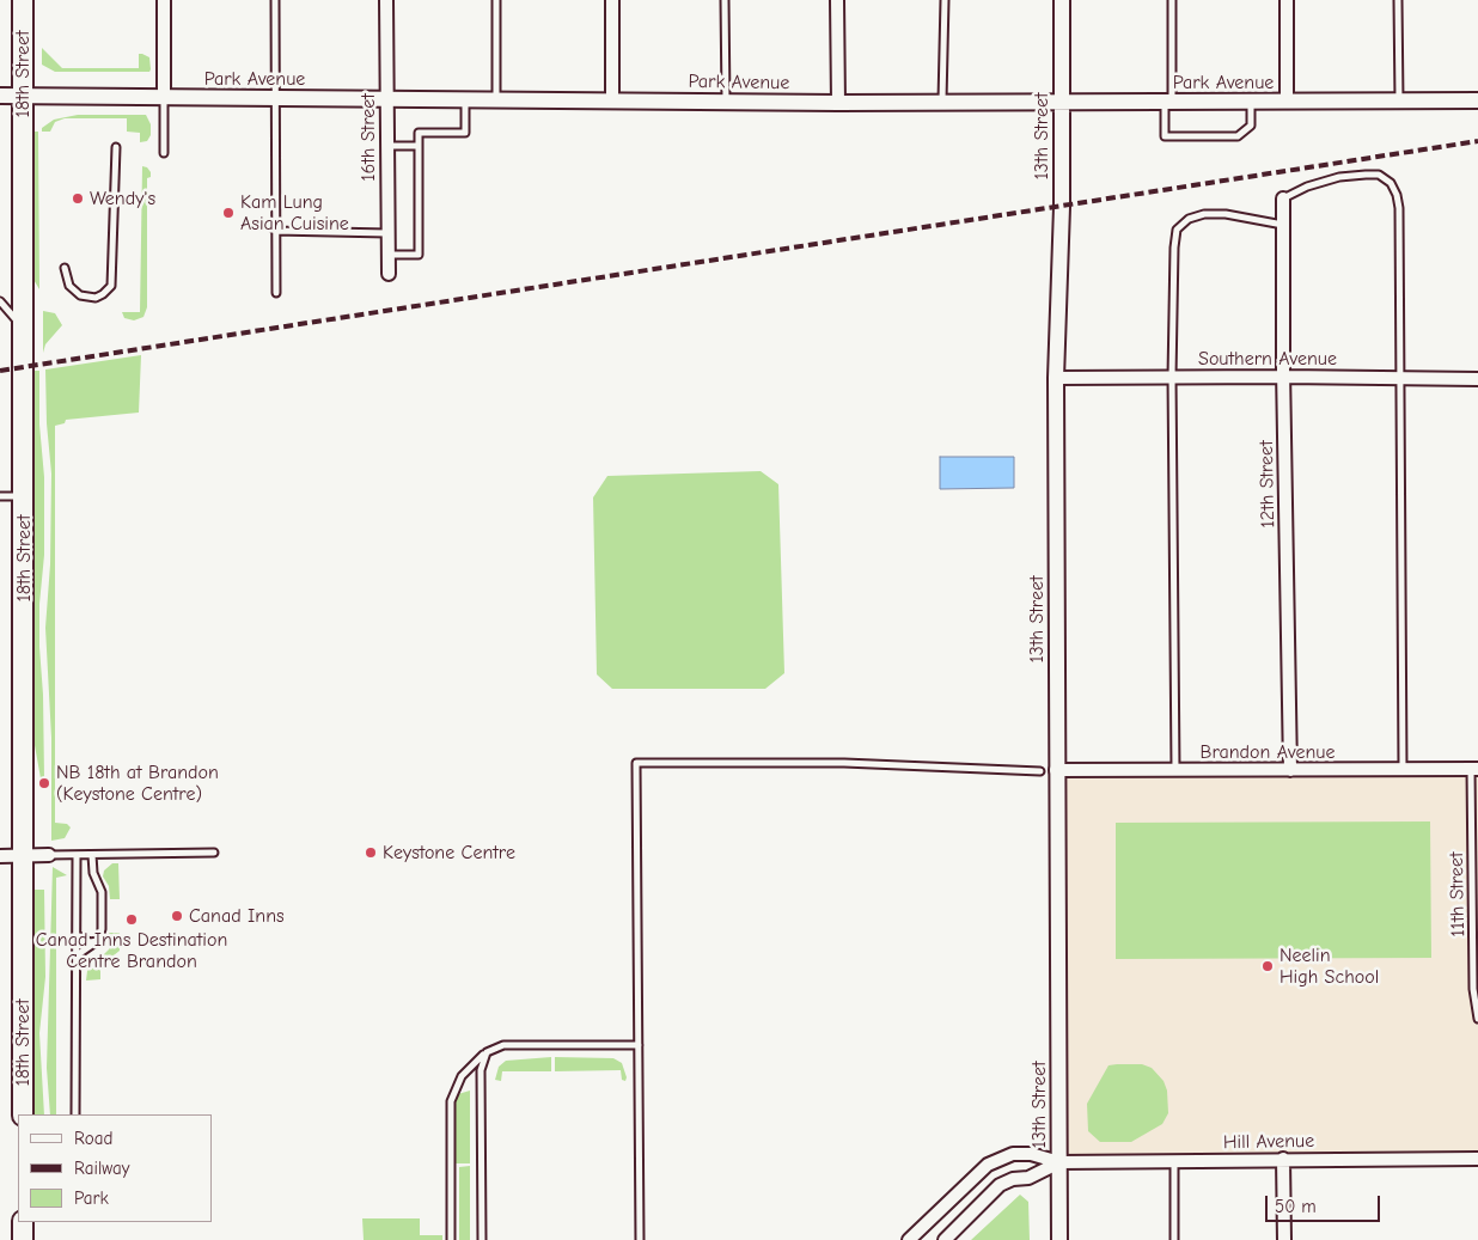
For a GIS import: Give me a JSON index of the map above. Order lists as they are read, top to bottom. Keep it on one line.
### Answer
{"streets":{"main road":["18th Street"],"street":["Park Avenue","13th Street","16th Street","Southern Avenue","12th Street","Brandon Avenue","Hill Avenue"],"lane":["11th Street"]},"crossings":[["18th Street","Park Avenue"],["Park Avenue","13th Street"],["Park Avenue","16th Street"],["13th Street","Southern Avenue"],["13th Street","Brandon Avenue"],["13th Street","Hill Avenue"],["Southern Avenue","12th Street"],["12th Street","Brandon Avenue"],["Brandon Avenue","11th Street"]],"places":["Wendy's","Kam Lung Asian Cuisine","NB 18th at Brandon (Keystone Centre)","Keystone Centre","Canad Inns","Canad Inns Destination Centre Brandon","Neelin High School"],"legend":["Road","Railway","Park"],"scale_bar":"50 m"}
